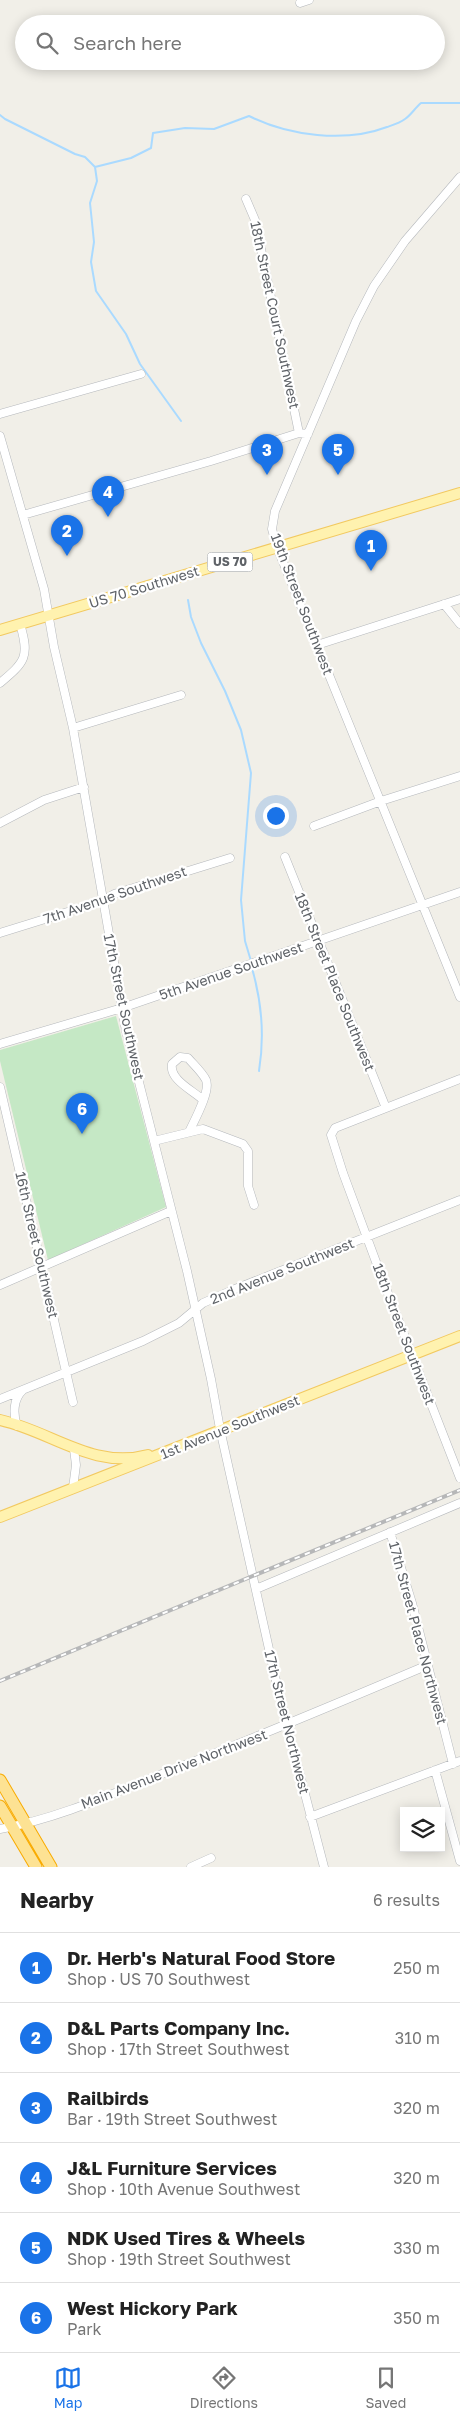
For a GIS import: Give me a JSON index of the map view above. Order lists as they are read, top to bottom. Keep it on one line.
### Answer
{"streets":{"main road":["US 70","US 70 Southwest","1st Avenue Southwest"],"street":["18th Street Court Southwest","19th Street Southwest","7th Avenue Southwest","5th Avenue Southwest","18th Street Place Southwest","17th Street Southwest","16th Street Southwest","2nd Avenue Southwest","18th Street Southwest","17th Street Place Northwest","17th Street Northwest","Main Avenue Drive Northwest"]},"crossings":[["US 70 Southwest","19th Street Southwest"],["US 70 Southwest","17th Street Southwest"],["19th Street Southwest","5th Avenue Southwest"],["7th Avenue Southwest","17th Street Southwest"],["5th Avenue Southwest","18th Street Place Southwest"],["5th Avenue Southwest","17th Street Southwest"],["18th Street Place Southwest","18th Street Southwest"],["17th Street Southwest","2nd Avenue Southwest"],["17th Street Southwest","1st Avenue Southwest"],["17th Street Southwest","17th Street Northwest"],["16th Street Southwest","2nd Avenue Southwest"],["2nd Avenue Southwest","18th Street Southwest"],["18th Street Southwest","1st Avenue Southwest"],["17th Street Place Northwest","Main Avenue Drive Northwest"],["17th Street Northwest","Main Avenue Drive Northwest"]],"page":{"search":"Search here","pins":["3","5","4","2","1","6"],"heading":["Nearby","6 results"],"list":[{"mark":"1","name":"Dr. Herb's Natural Food Store","note":"Shop · US 70 Southwest","value":"250 m"},{"mark":"2","name":"D&L Parts Company Inc.","note":"Shop · 17th Street Southwest","value":"310 m"},{"mark":"3","name":"Railbirds","note":"Bar · 19th Street Southwest","value":"320 m"},{"mark":"4","name":"J&L Furniture Services","note":"Shop · 10th Avenue Southwest","value":"320 m"},{"mark":"5","name":"NDK Used Tires & Wheels","note":"Shop · 19th Street Southwest","value":"330 m"},{"mark":"6","name":"West Hickory Park","note":"Park","value":"350 m"}],"nav":["Map","Directions","Saved"]}}
